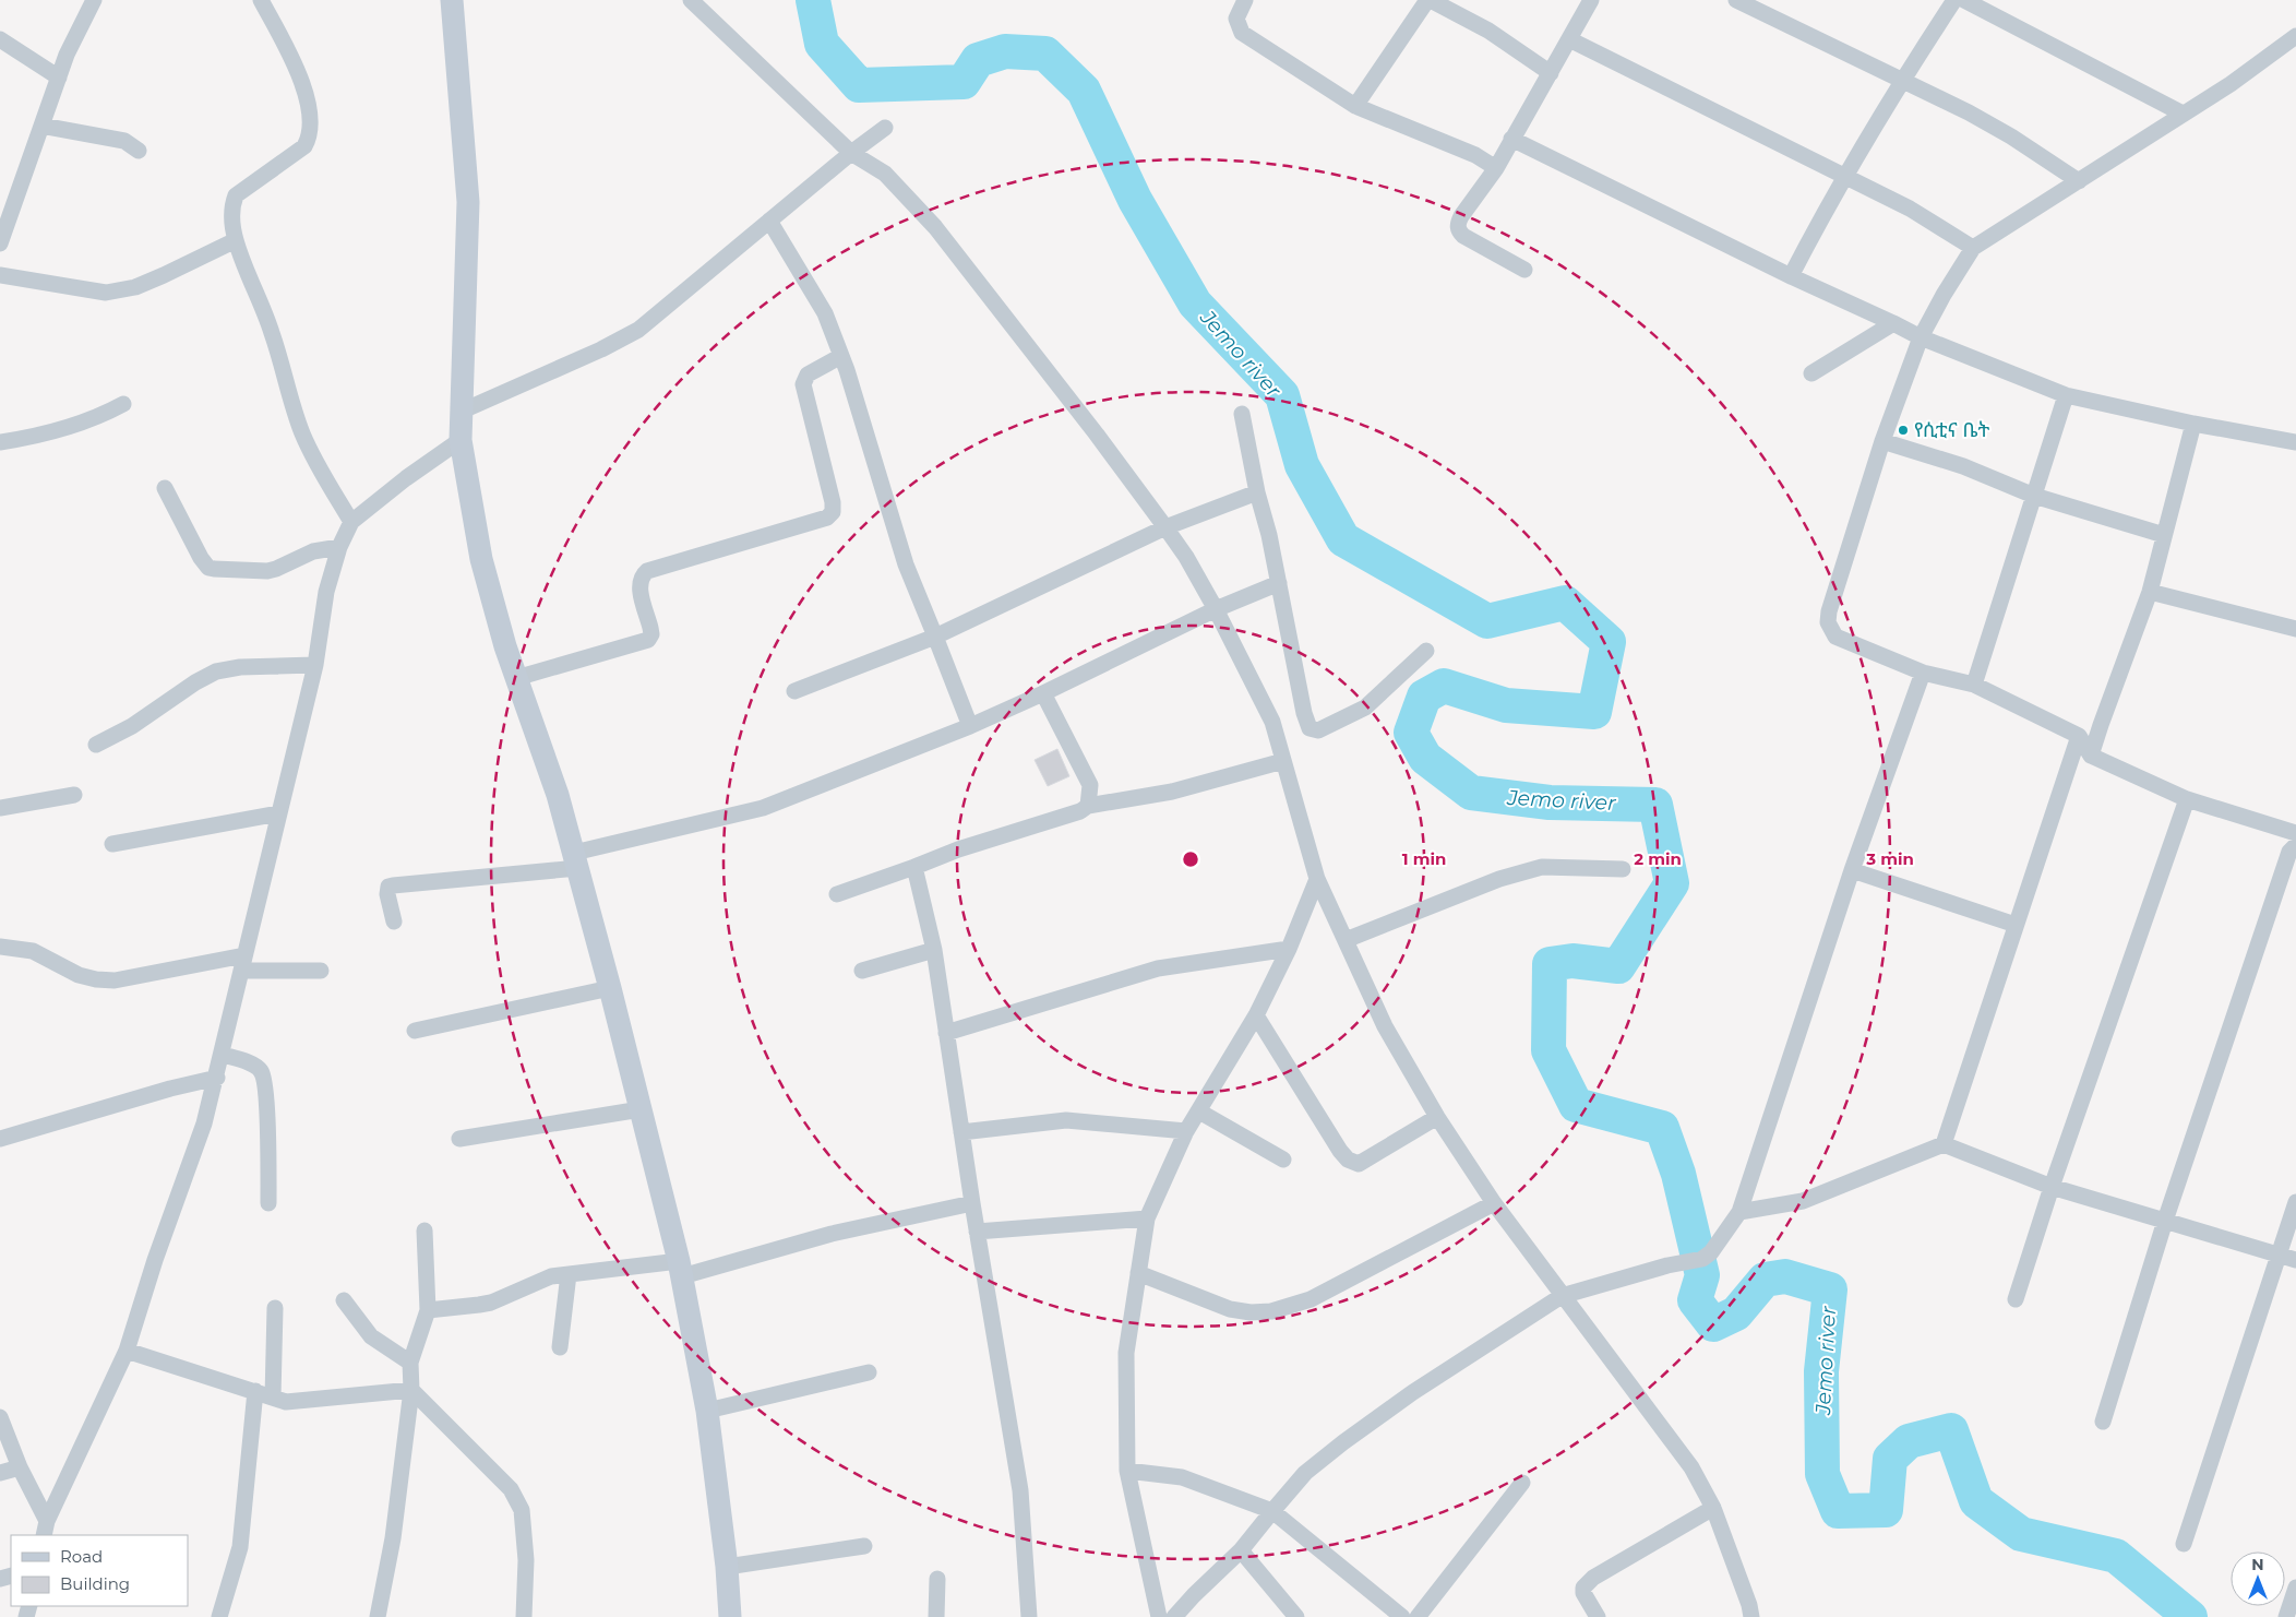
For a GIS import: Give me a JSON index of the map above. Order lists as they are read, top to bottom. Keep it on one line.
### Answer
{"water":["Jemo river"],"places":["የሲቲና ቤት"],"legend":["Road","Building"],"north":"top","rings":["1 min","2 min","3 min"]}
